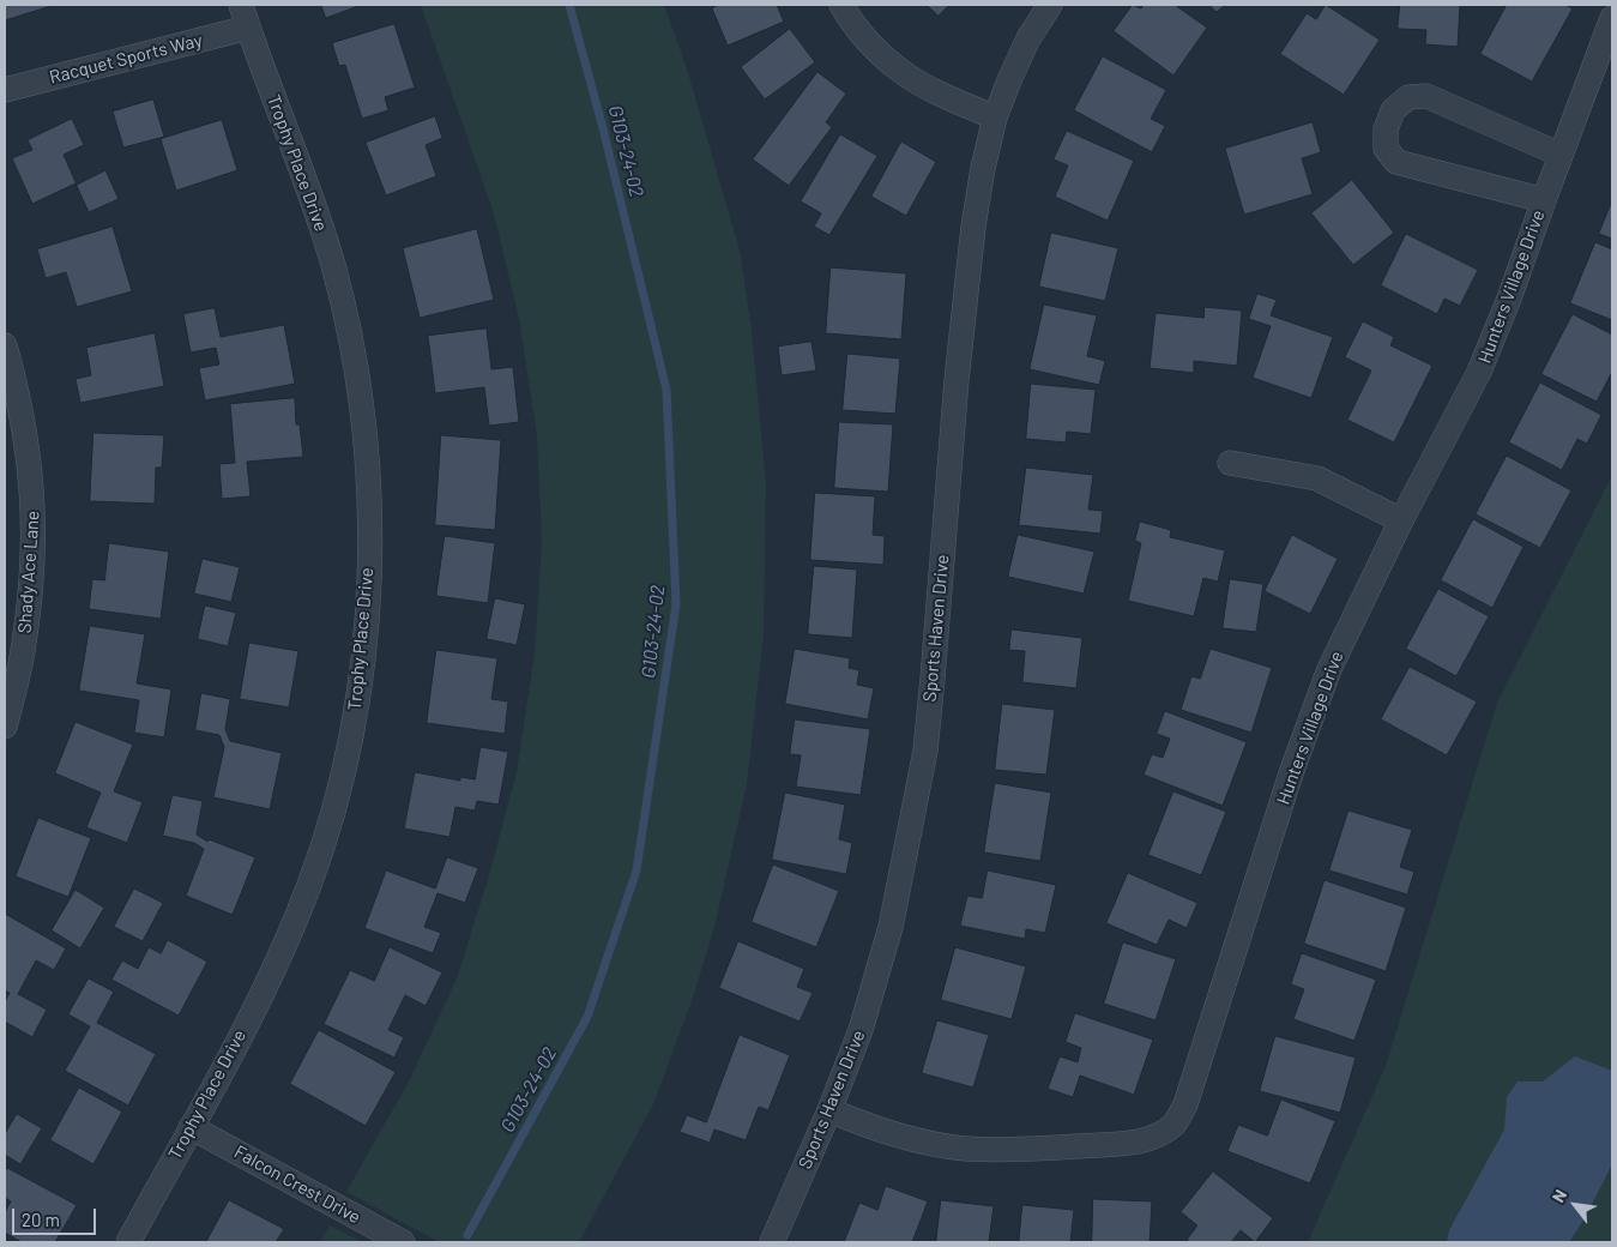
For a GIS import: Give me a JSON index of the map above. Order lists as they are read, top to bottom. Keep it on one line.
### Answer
{"streets":{"street":["Racquet Sports Way","Trophy Place Drive","Hunters Village Drive","Shady Ace Lane","Sports Haven Drive","Falcon Crest Drive"]},"crossings":[["Racquet Sports Way","Trophy Place Drive"],["Trophy Place Drive","Falcon Crest Drive"],["Hunters Village Drive","Sports Haven Drive"]],"water":["G103-24-02"],"scale_bar":"20 m","north":"top left"}
